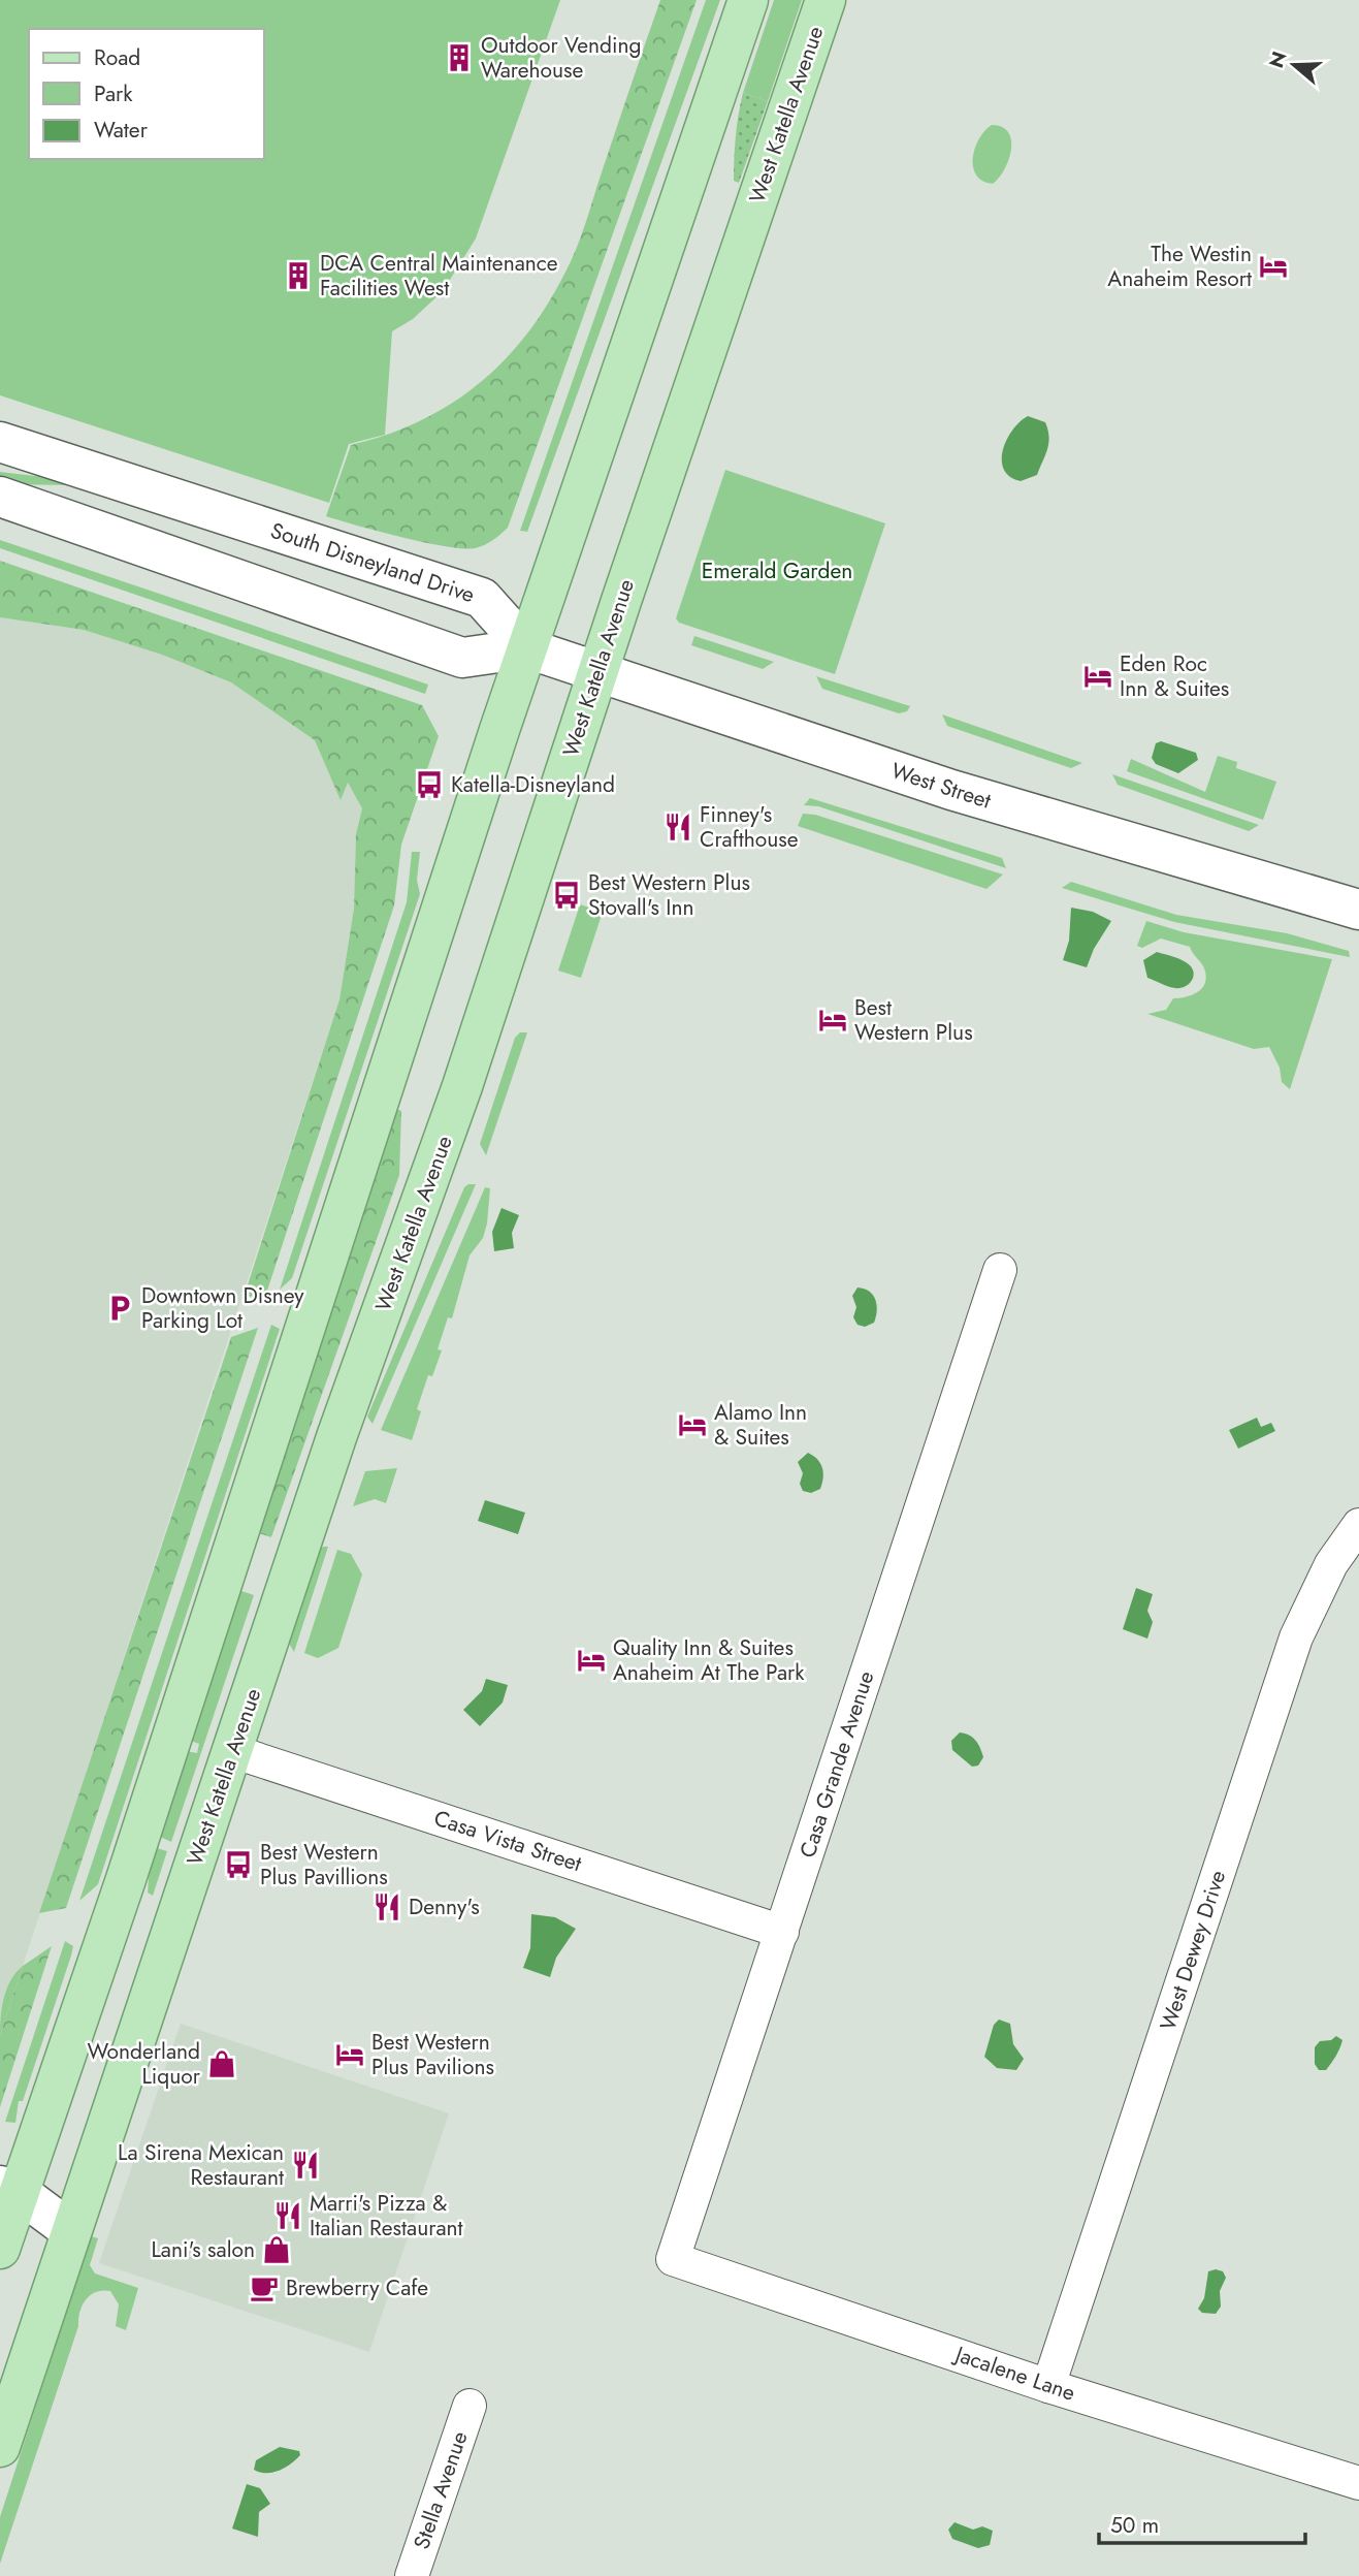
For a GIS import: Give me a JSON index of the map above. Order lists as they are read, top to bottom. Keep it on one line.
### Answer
{"streets":{"main road":["West Katella Avenue","South Disneyland Drive","West Street"],"street":["Casa Grande Avenue","Casa Vista Street","West Dewey Drive","Jacalene Lane","Stella Avenue"]},"crossings":[["West Katella Avenue","West Street"],["West Katella Avenue","Casa Vista Street"],["South Disneyland Drive","West Street"],["Casa Grande Avenue","Casa Vista Street"],["Casa Grande Avenue","Jacalene Lane"],["West Dewey Drive","Jacalene Lane"]],"parks":["Emerald Garden"],"places":{"building":["Outdoor Vending Warehouse","DCA Central Maintenance Facilities West"],"hotel":["The Westin Anaheim Resort","Eden Roc Inn & Suites","Best Western Plus","Alamo Inn & Suites","Quality Inn & Suites Anaheim At The Park","Best Western Plus Pavilions"],"bus stop":["Katella-Disneyland","Best Western Plus Stovall's Inn","Best Western Plus Pavillions"],"restaurant":["Finney's Crafthouse","Denny's","La Sirena Mexican Restaurant","Marri's Pizza & Italian Restaurant"],"parking":["Downtown Disney Parking Lot"],"shop":["Wonderland Liquor","Lani's salon"],"cafe":["Brewberry Cafe"]},"legend":["Road","Park","Water"],"scale_bar":"50 m","north":"left"}
